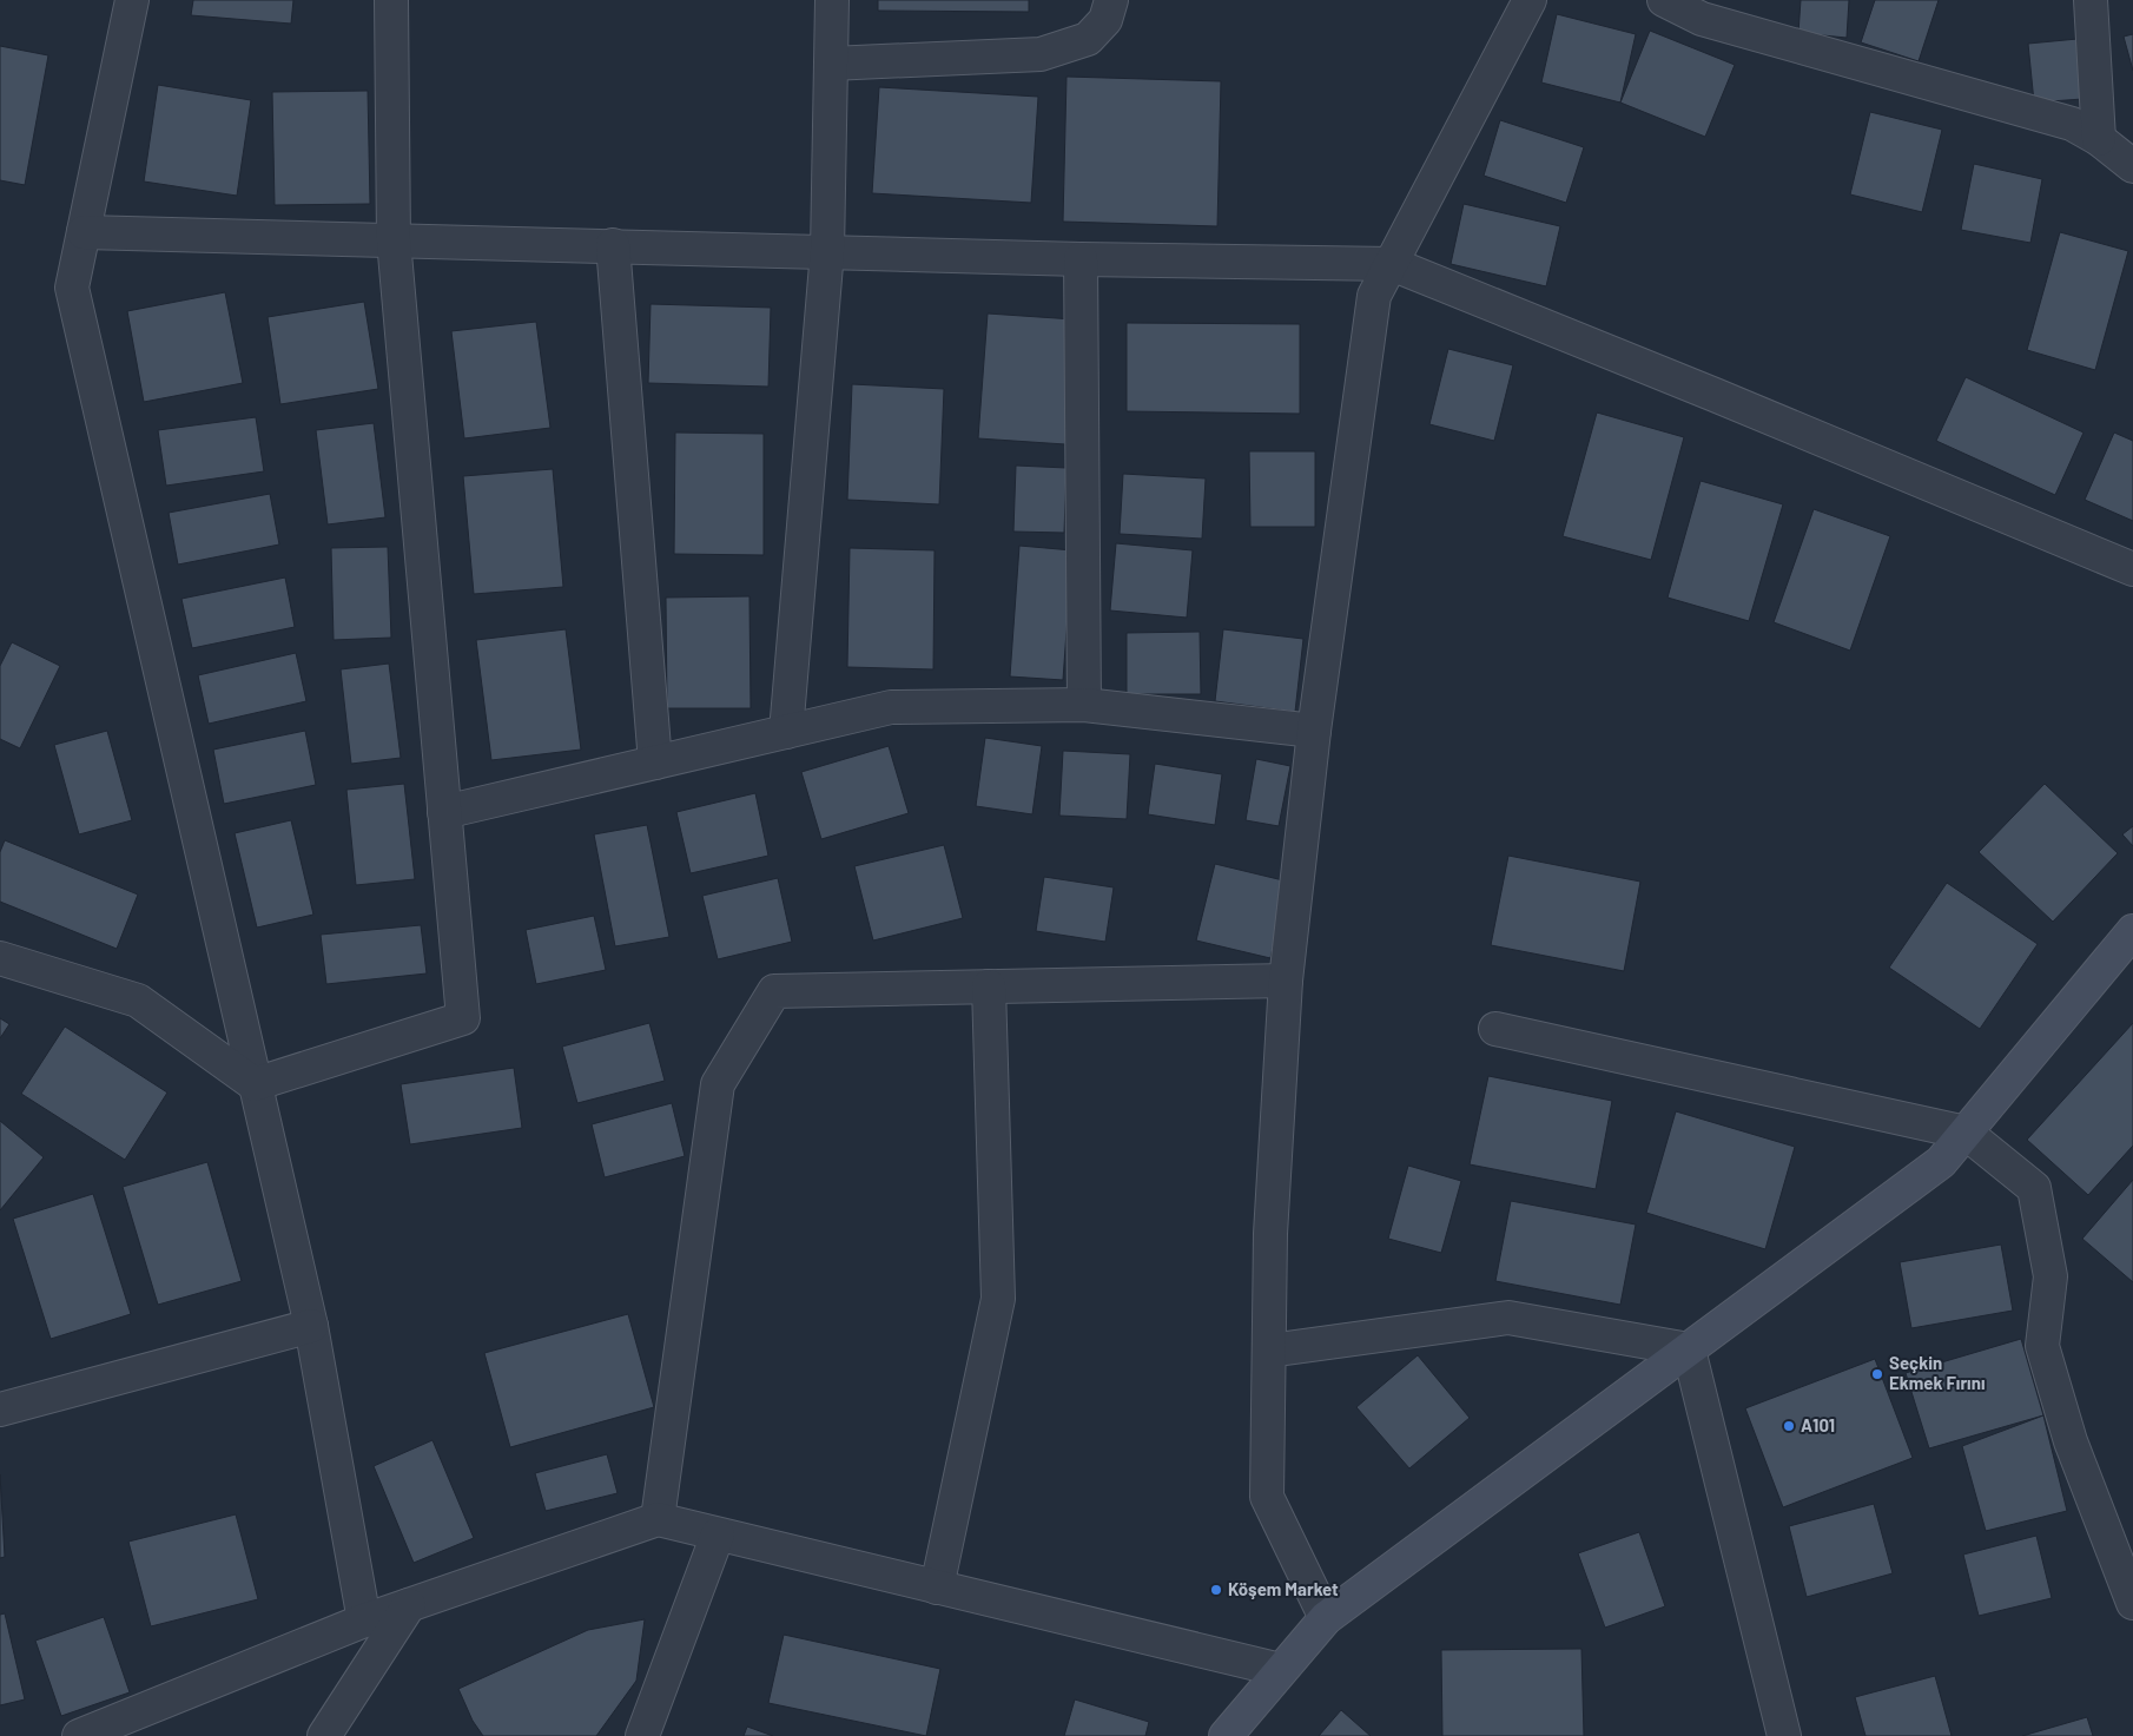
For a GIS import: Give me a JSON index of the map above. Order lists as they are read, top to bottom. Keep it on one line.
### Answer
{"places":["Seçkin Ekmek Fırını","A101","Köşem Market"]}
